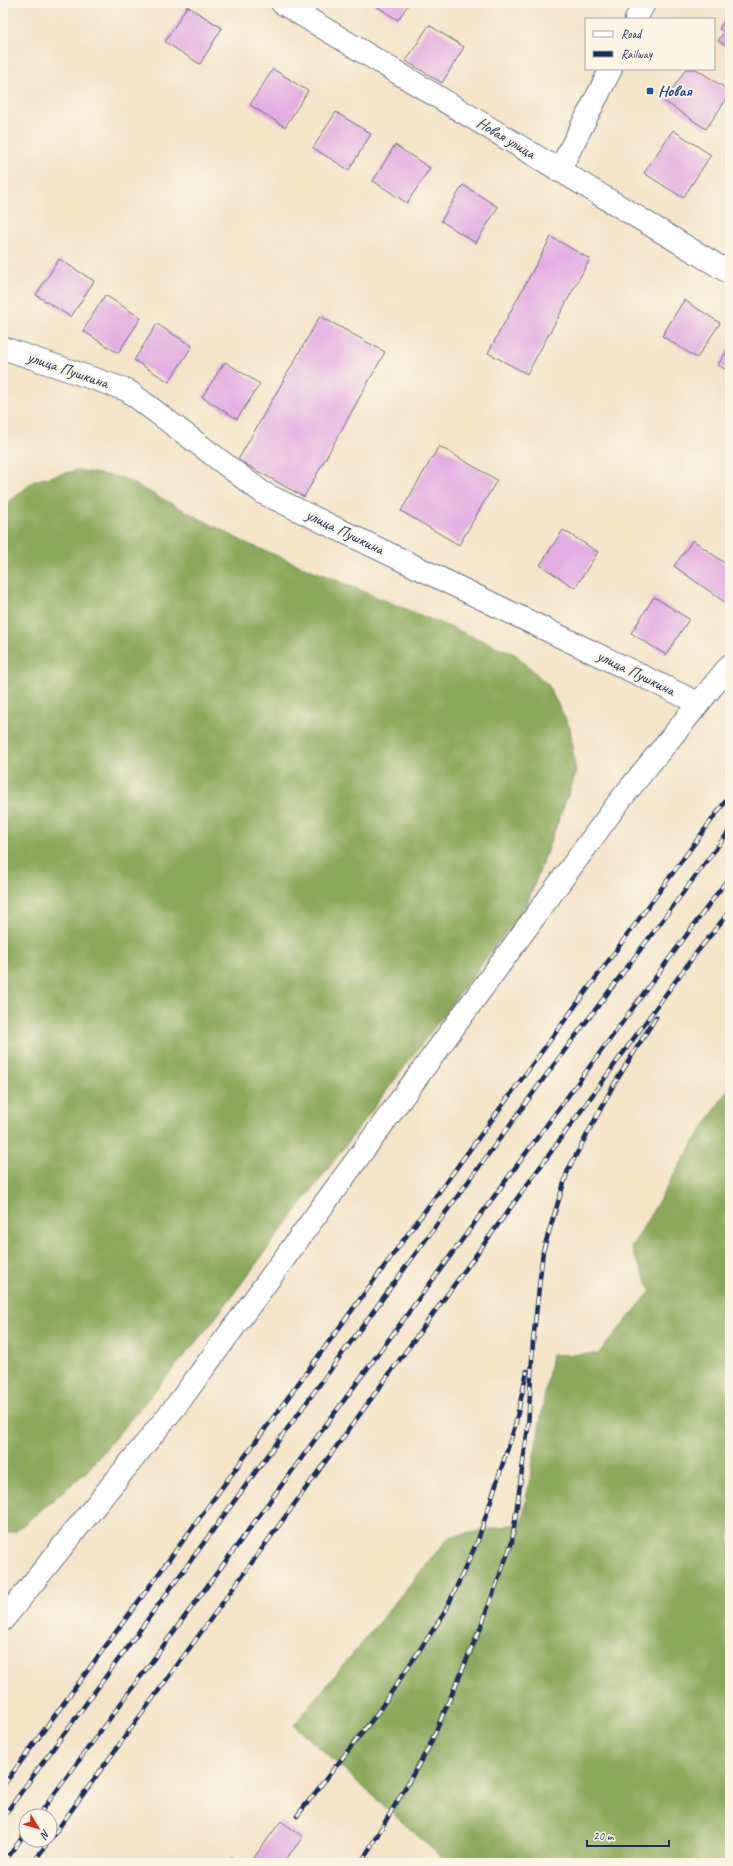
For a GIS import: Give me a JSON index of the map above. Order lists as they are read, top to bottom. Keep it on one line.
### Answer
{"streets":{"street":["Новая улица","улица Пушкина"]},"places":{"transit":["Новая"]},"legend":["Road","Railway"],"scale_bar":"20 m","north":"bottom right"}
